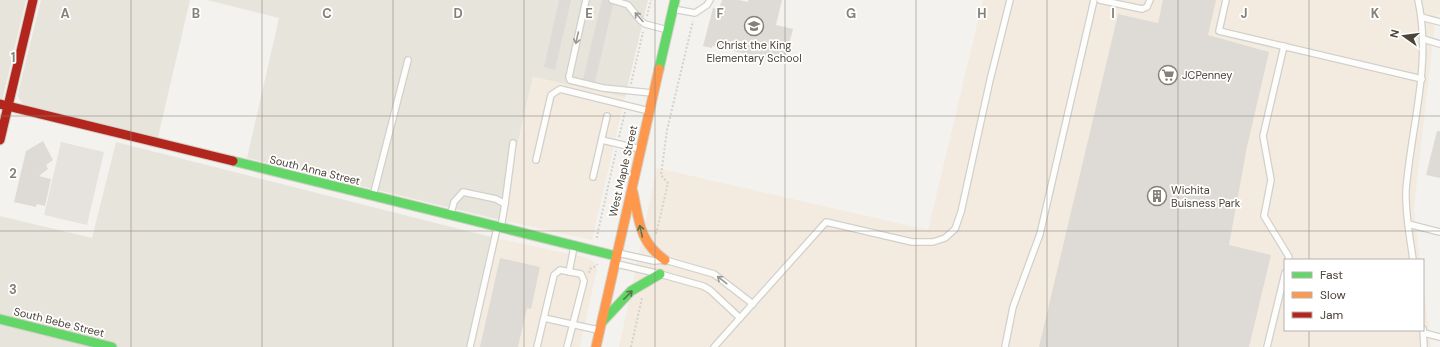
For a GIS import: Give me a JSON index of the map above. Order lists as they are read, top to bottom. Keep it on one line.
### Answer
{"streets":{"street":["South Anna Street","West Maple Street","South Bebe Street"]},"crossings":[["South Anna Street","West Maple Street"]],"places":{"school or university":["Christ the King Elementary School"],"supermarket":["JCPenney"],"building":["Wichita Buisness Park"]},"legend":["Fast","Slow","Jam"],"north":"left","grid":{"columns":["A","B","C","D","E","F","G","H","I","J","K"],"rows":["1","2","3"]}}
